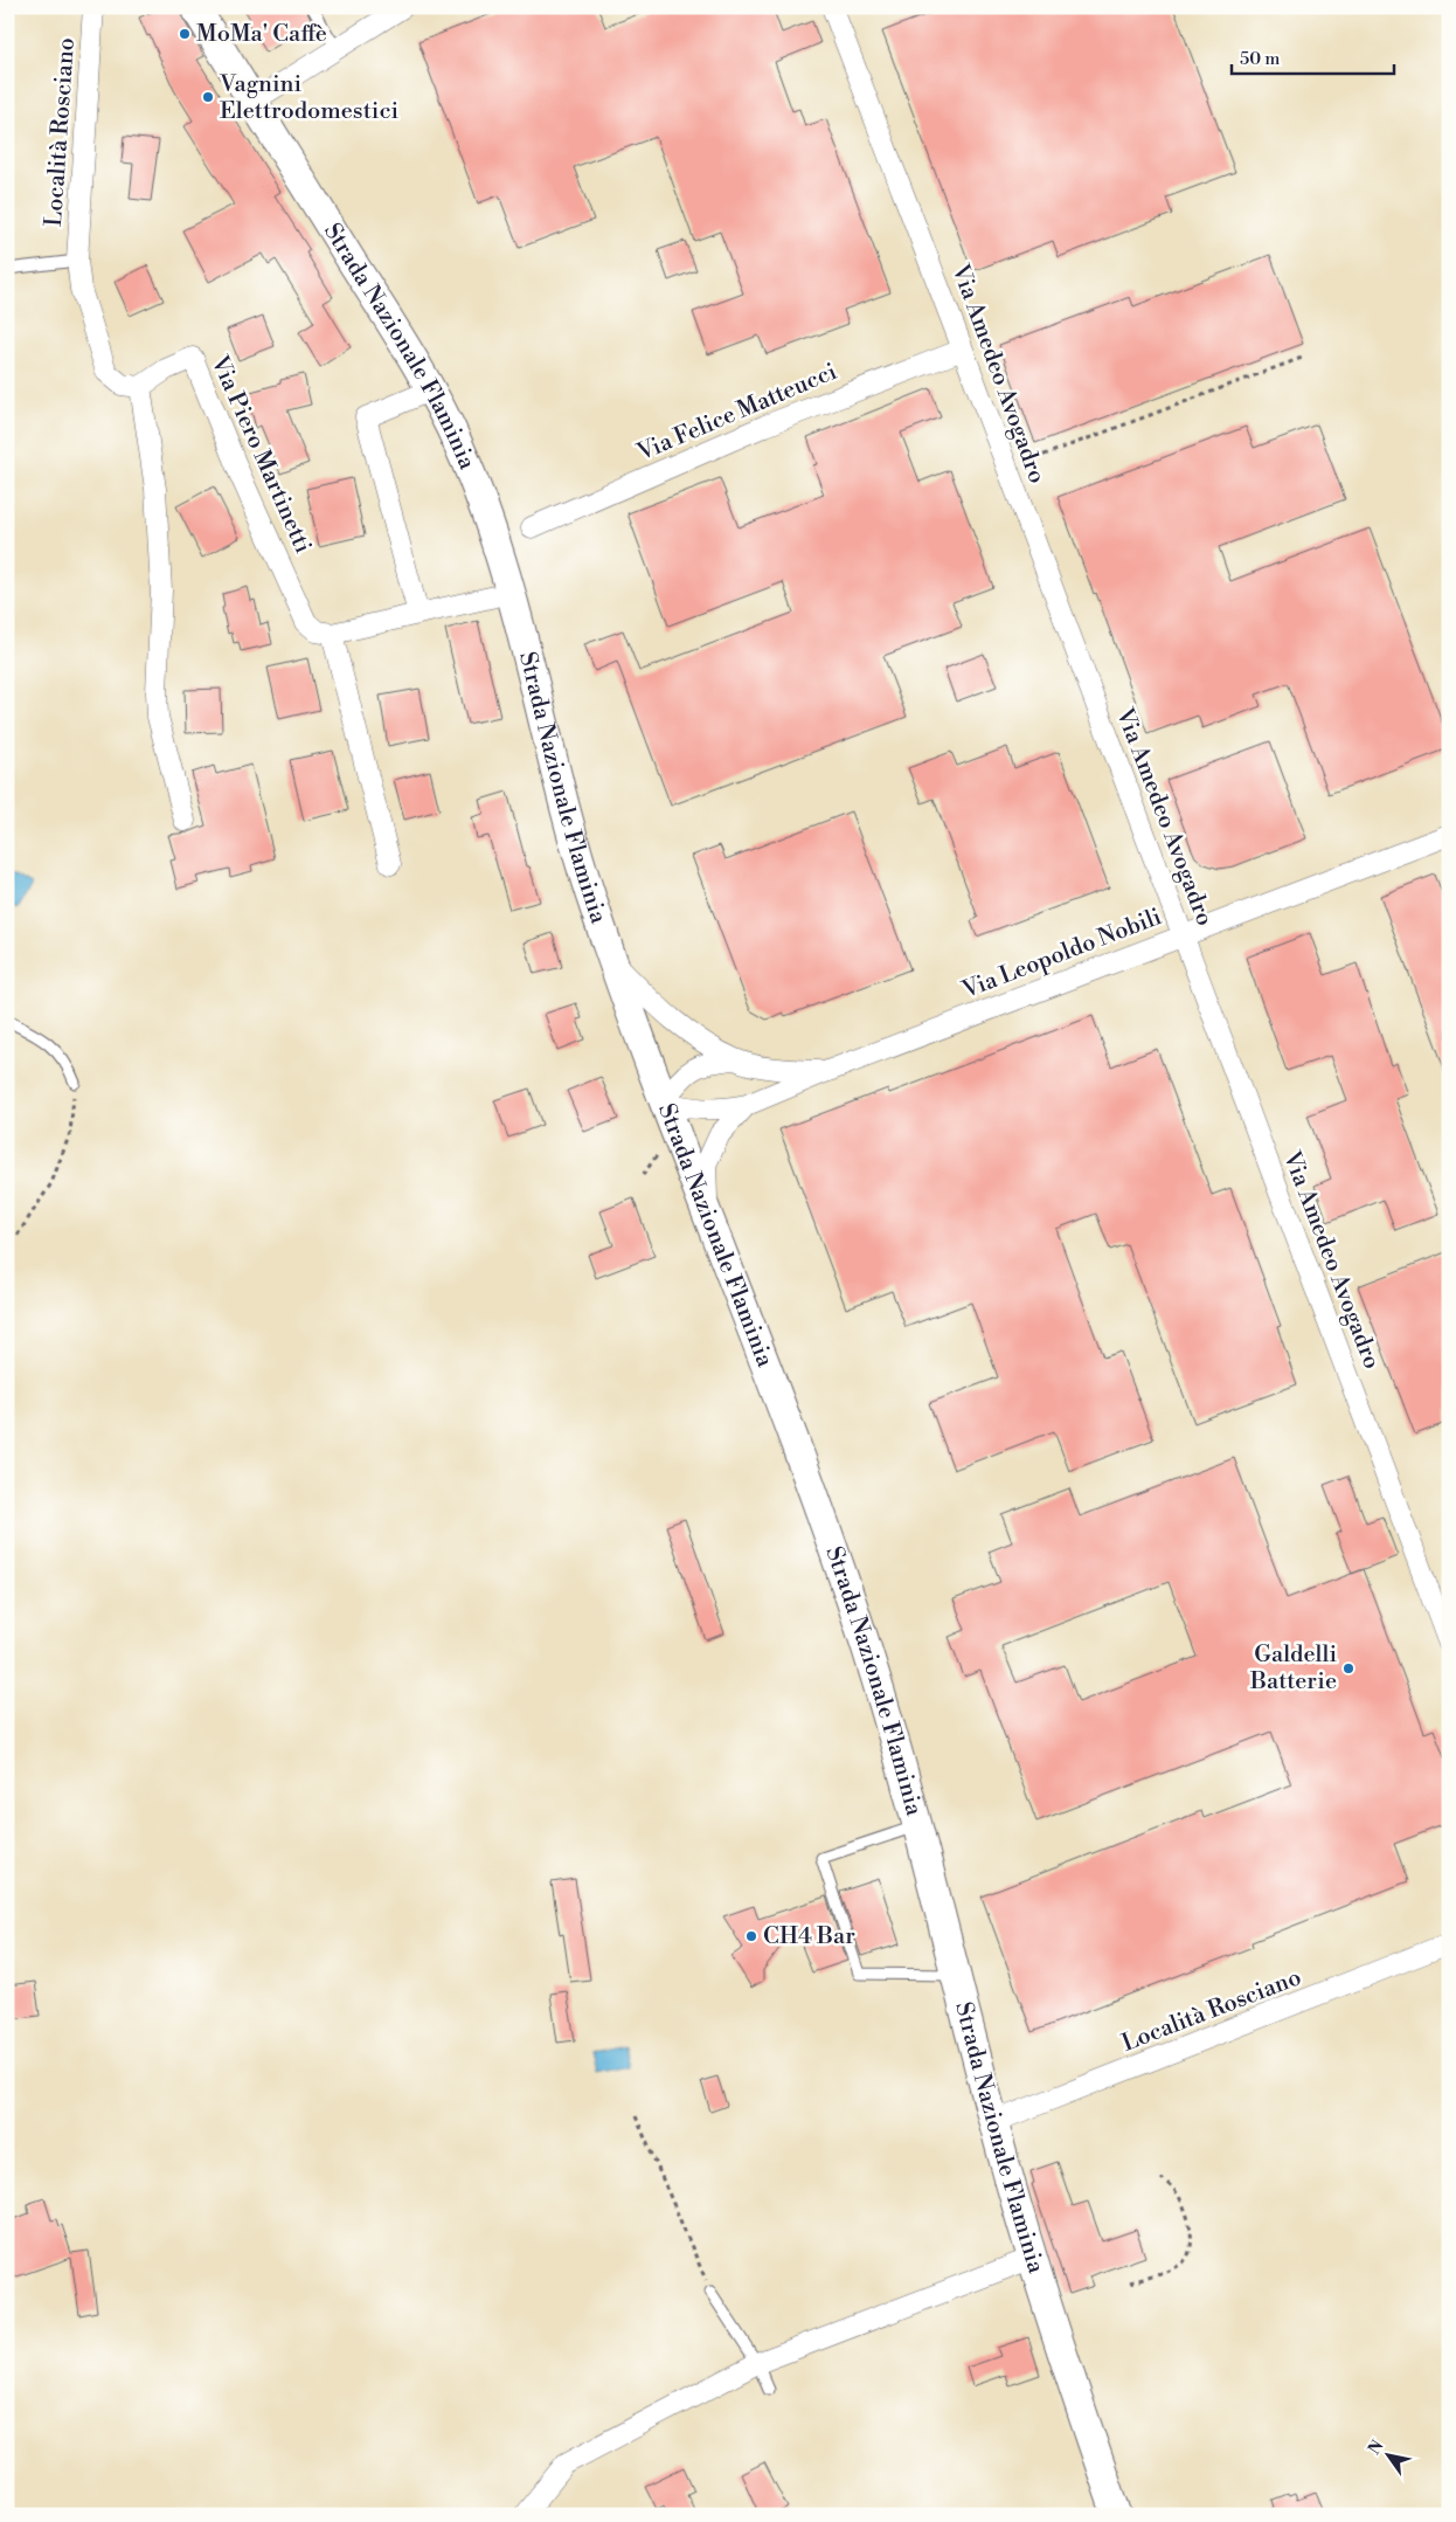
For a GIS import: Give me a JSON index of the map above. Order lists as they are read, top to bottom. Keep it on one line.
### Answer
{"streets":{"main road":["Strada Nazionale Flaminia"],"street":["Località Rosciano","Via Amedeo Avogadro","Via Felice Matteucci","Via Piero Martinetti","Via Leopoldo Nobili"]},"crossings":[["Località Rosciano","Strada Nazionale Flaminia"],["Località Rosciano","Via Piero Martinetti"],["Strada Nazionale Flaminia","Via Leopoldo Nobili"],["Via Amedeo Avogadro","Via Felice Matteucci"],["Via Amedeo Avogadro","Via Leopoldo Nobili"]],"places":["MoMa' Caffè","Vagnini Elettrodomestici","Galdelli Batterie","CH4 Bar"],"scale_bar":"50 m","north":"top left"}
